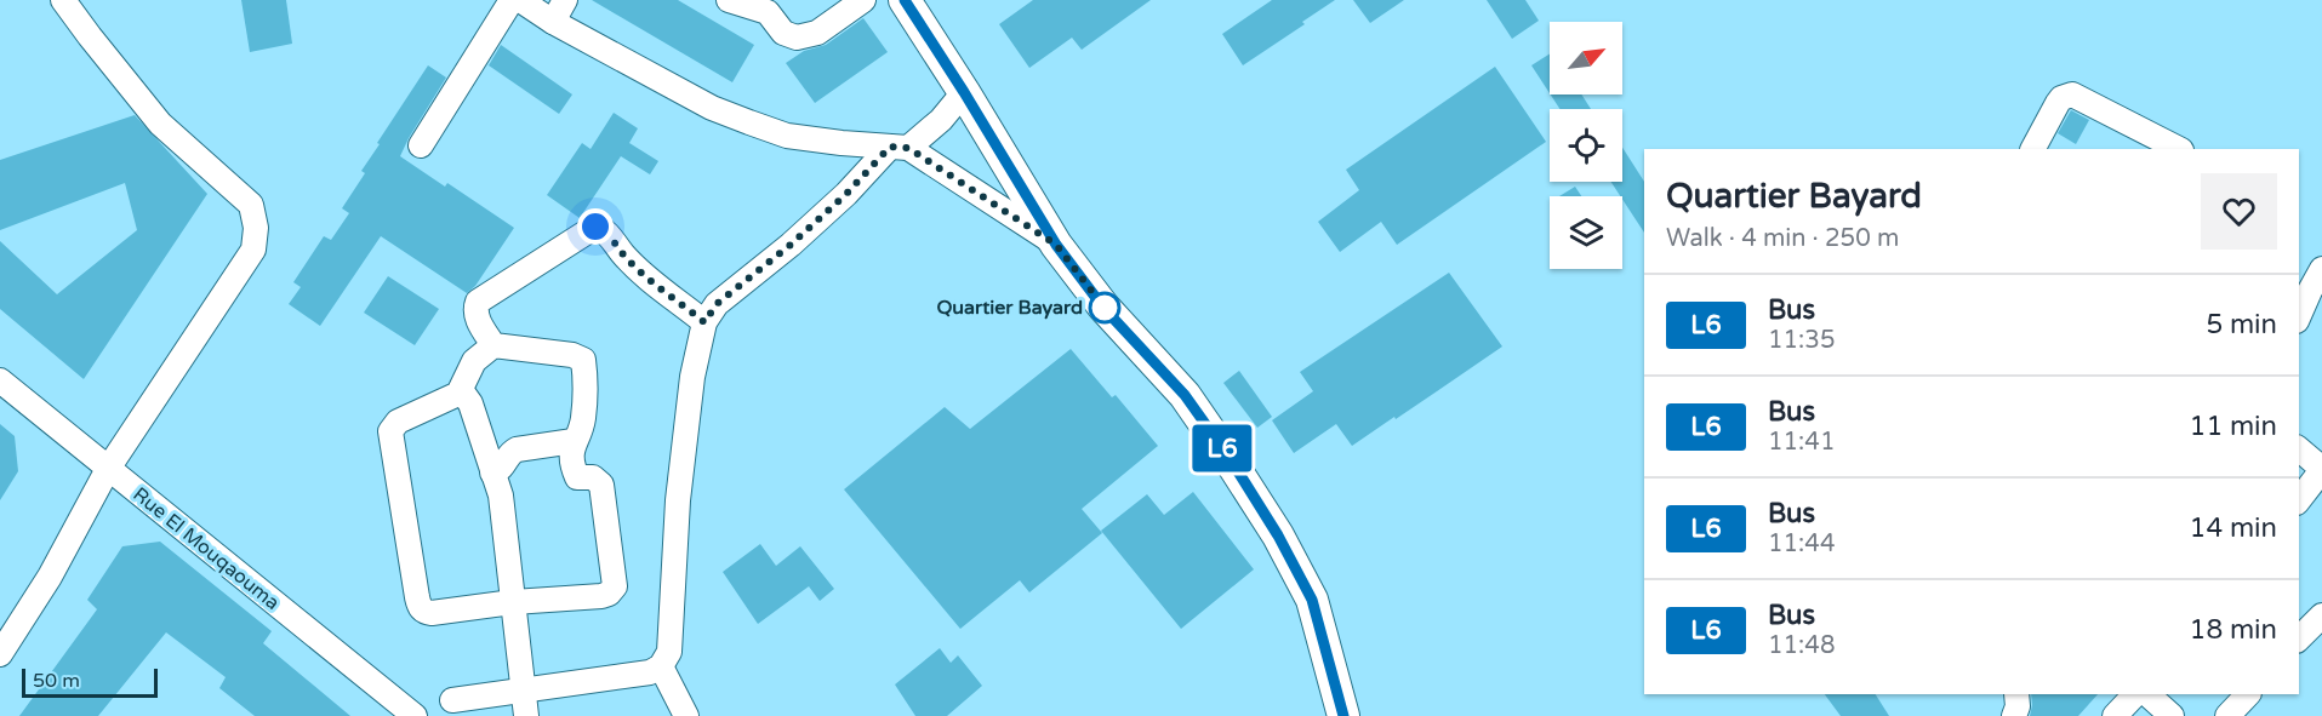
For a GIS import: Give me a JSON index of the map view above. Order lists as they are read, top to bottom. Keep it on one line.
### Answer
{"streets":{"street":["Rue El Mouqaouma"]},"places":["Quartier Bayard"],"lines":["bus line L6"],"scale_bar":"50 m","north":"top right","page":{"on_map":"L6","heading":["Quartier Bayard","Walk · 4 min · 250 m"],"list":[{"mark":"L6","name":"Bus","note":"11:35","value":"5 min"},{"mark":"L6","name":"Bus","note":"11:41","value":"11 min"},{"mark":"L6","name":"Bus","note":"11:44","value":"14 min"},{"mark":"L6","name":"Bus","note":"11:48","value":"18 min"}],"scale":"50 m"}}
